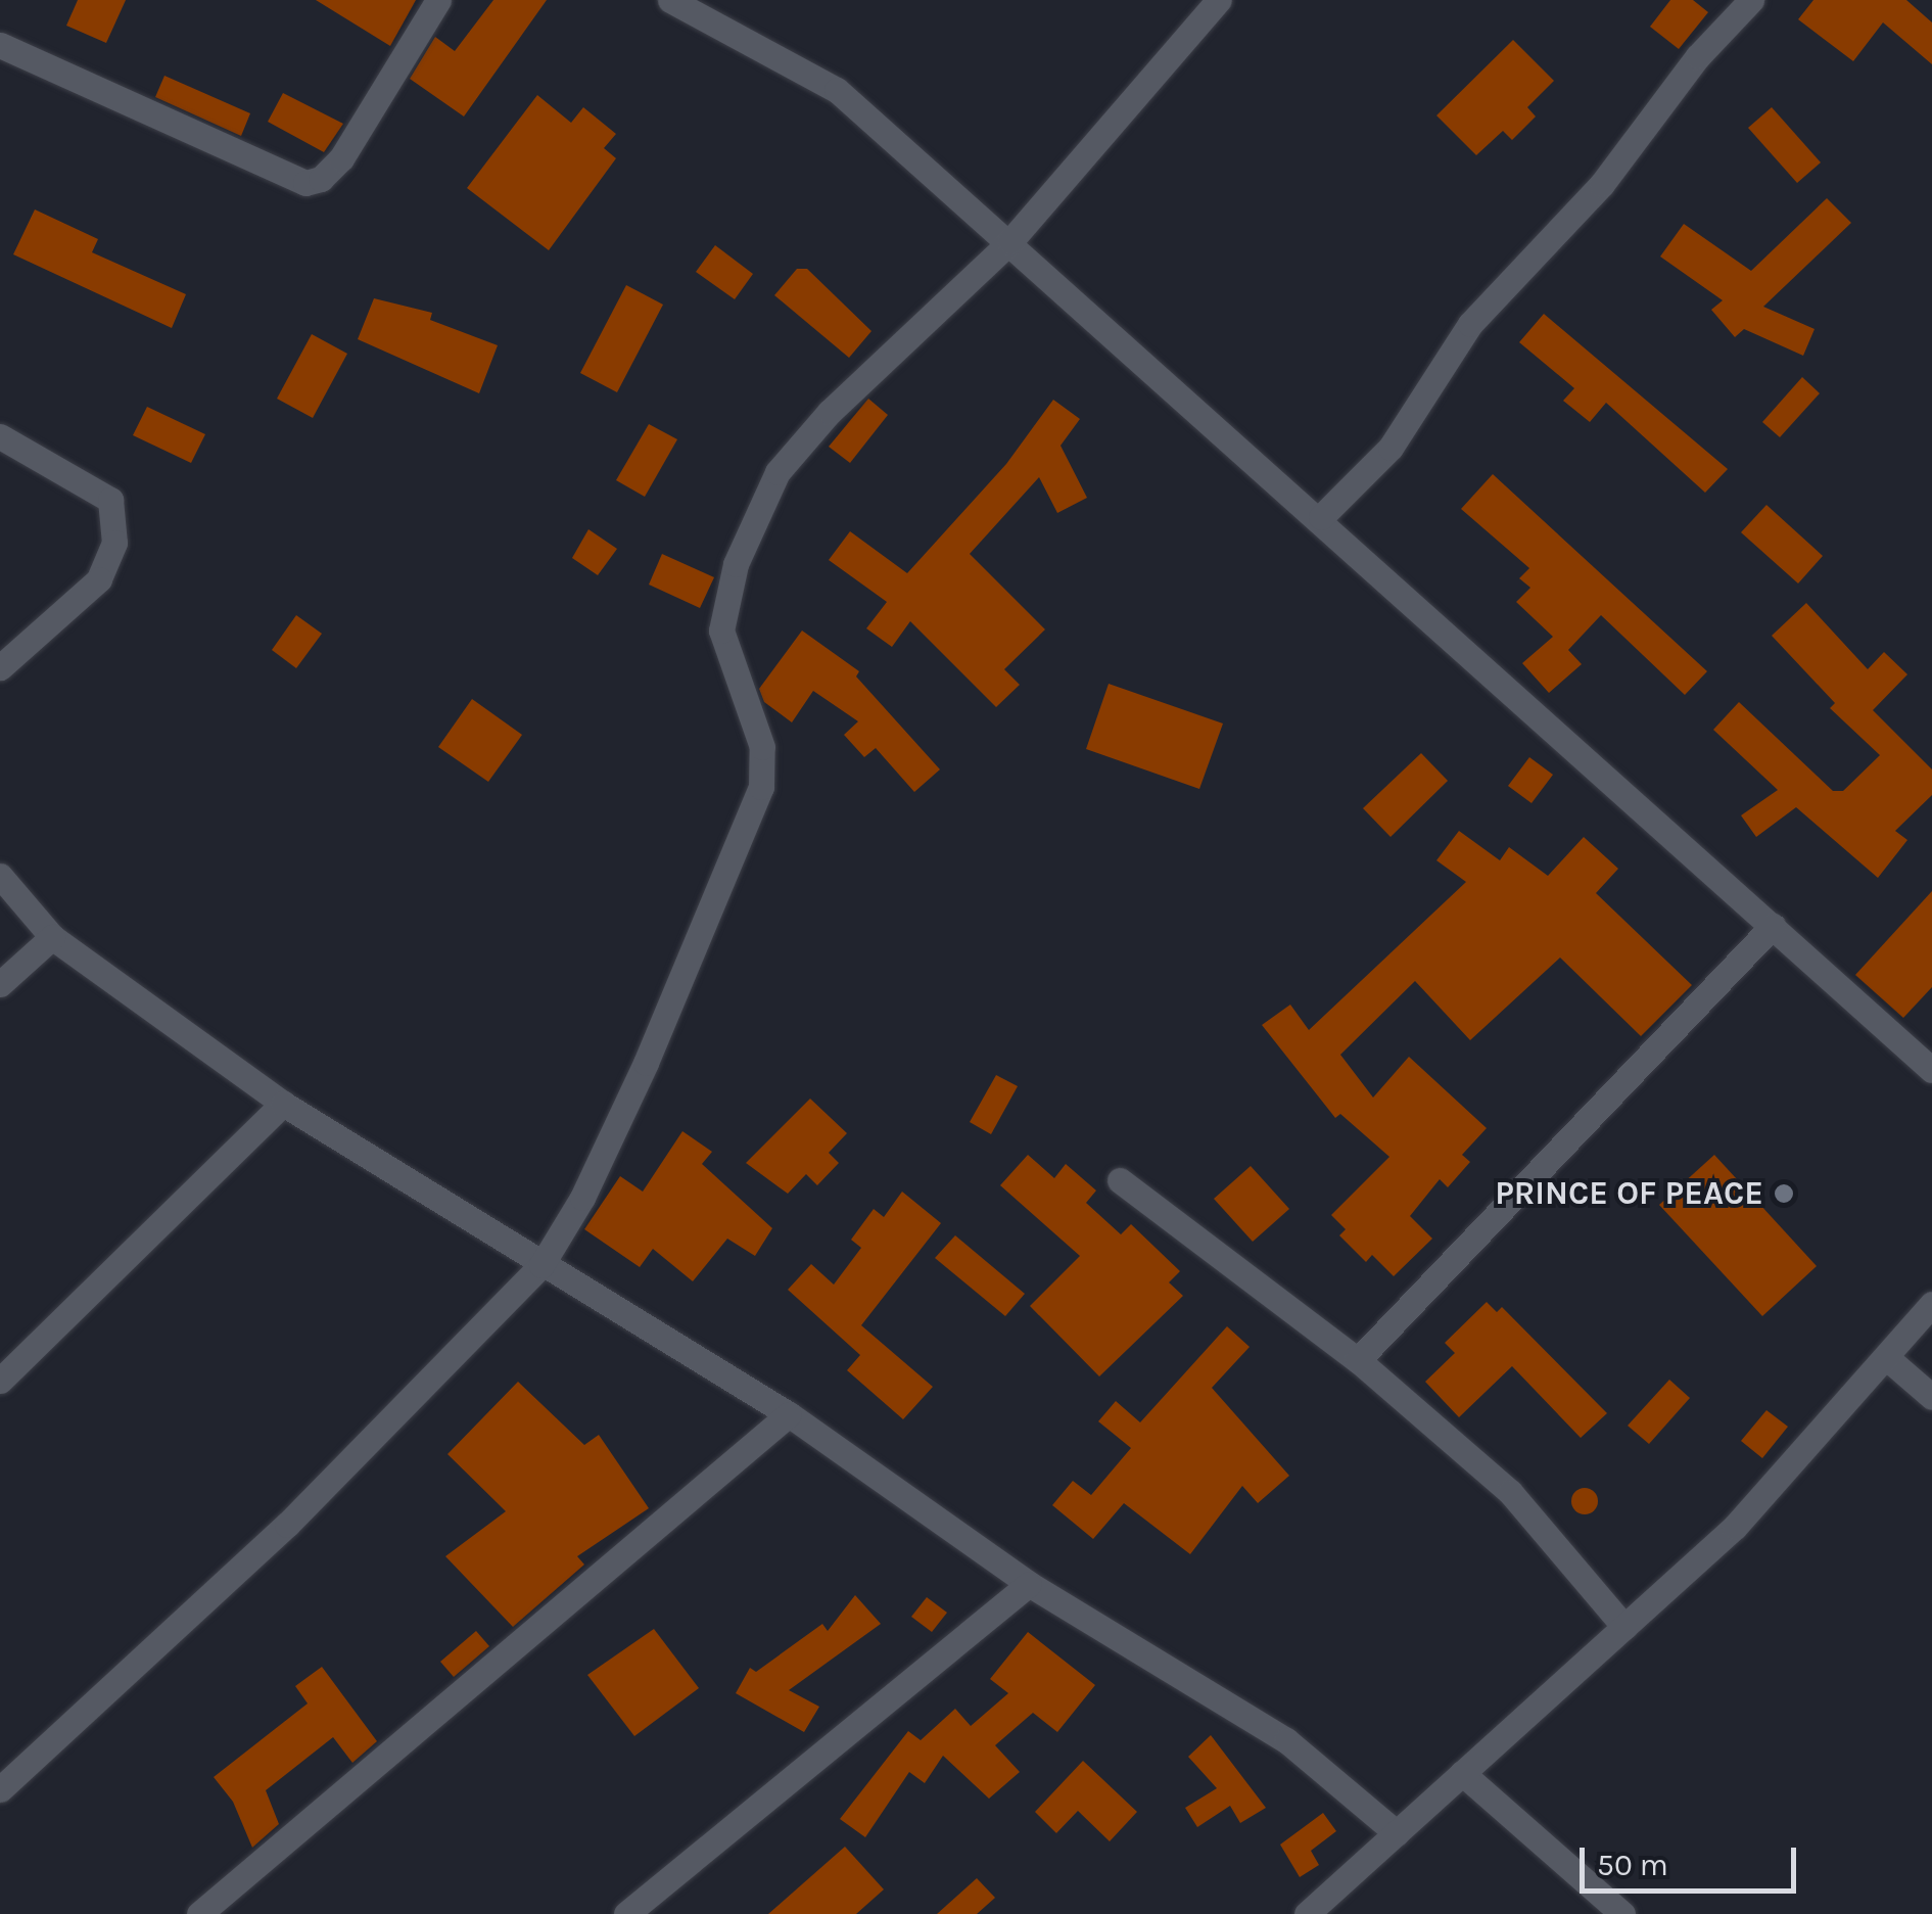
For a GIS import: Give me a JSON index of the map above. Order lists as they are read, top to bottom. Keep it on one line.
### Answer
{"places":["PRINCE OF PEACE"],"scale_bar":"50 m"}
